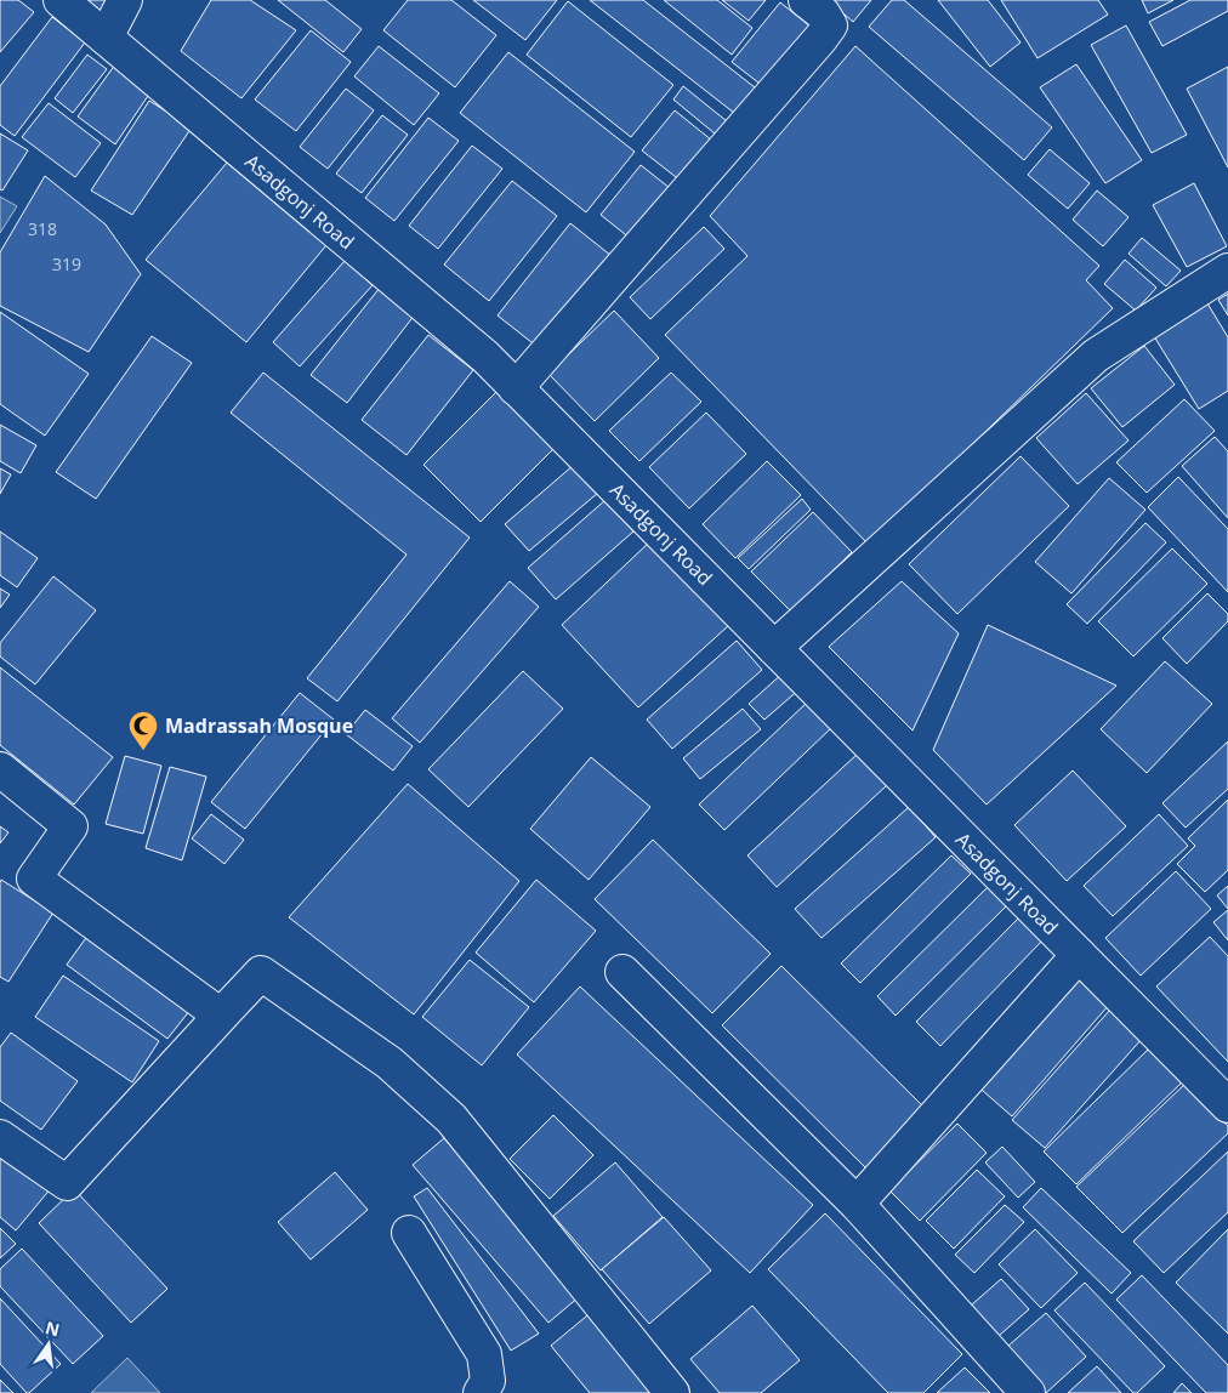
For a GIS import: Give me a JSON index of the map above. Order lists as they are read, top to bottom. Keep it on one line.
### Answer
{"streets":{"street":["Asadgonj Road"]},"places":{"mosque":["Madrassah Mosque"]},"house_numbers":["318","319"],"north":"top"}
